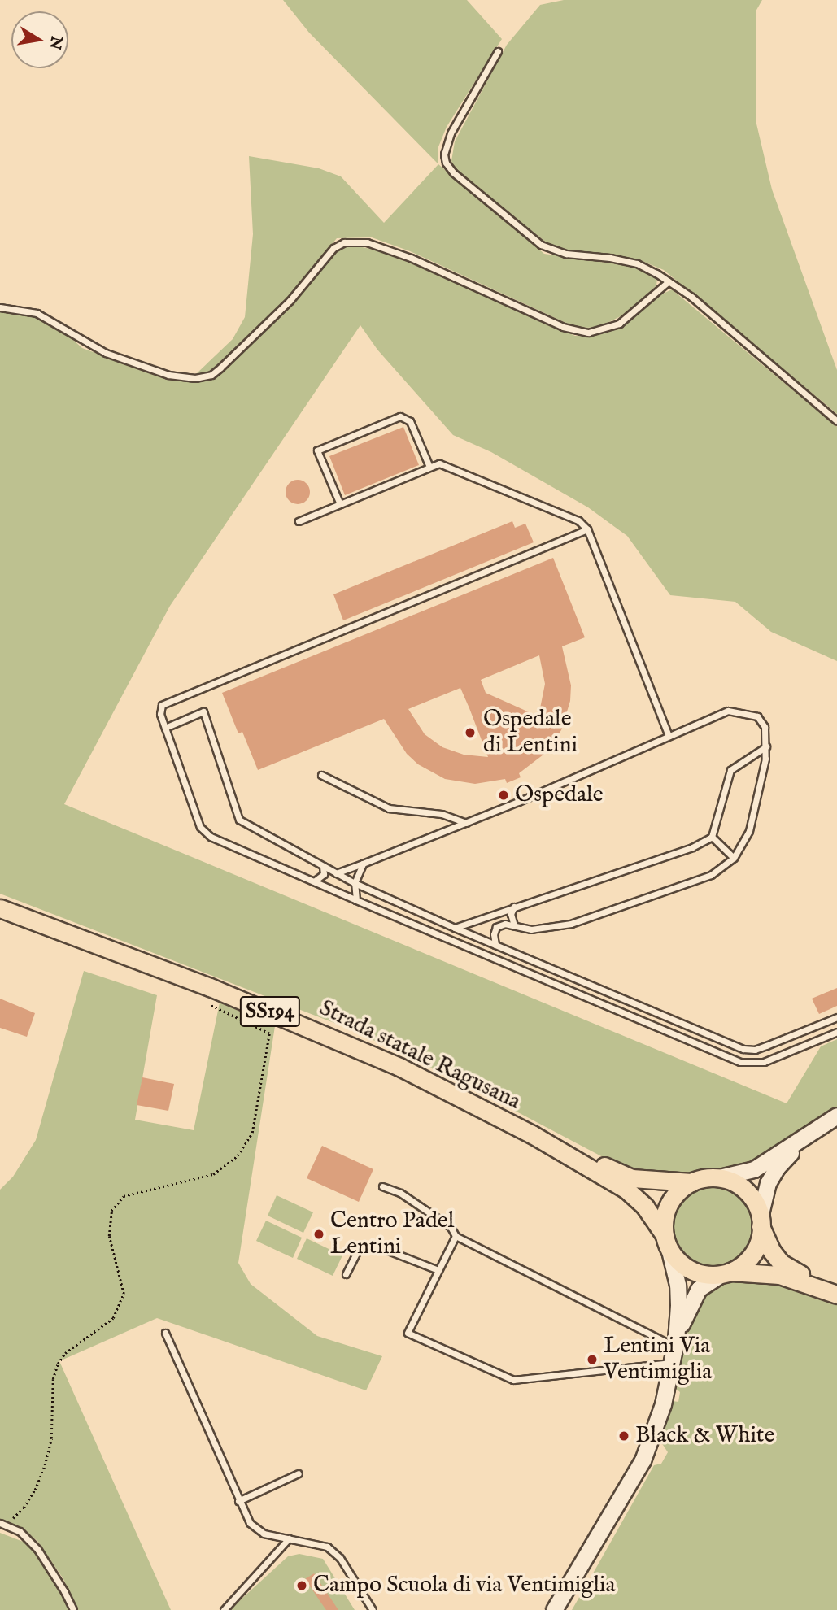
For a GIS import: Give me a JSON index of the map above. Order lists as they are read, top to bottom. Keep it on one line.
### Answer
{"streets":{"main road":["SS194","Strada statale Ragusana"]},"places":["Ospedale di Lentini","Ospedale","Centro Padel Lentini","Lentini Via Ventimiglia","Black & White","Campo Scuola di via Ventimiglia"],"north":"right"}
